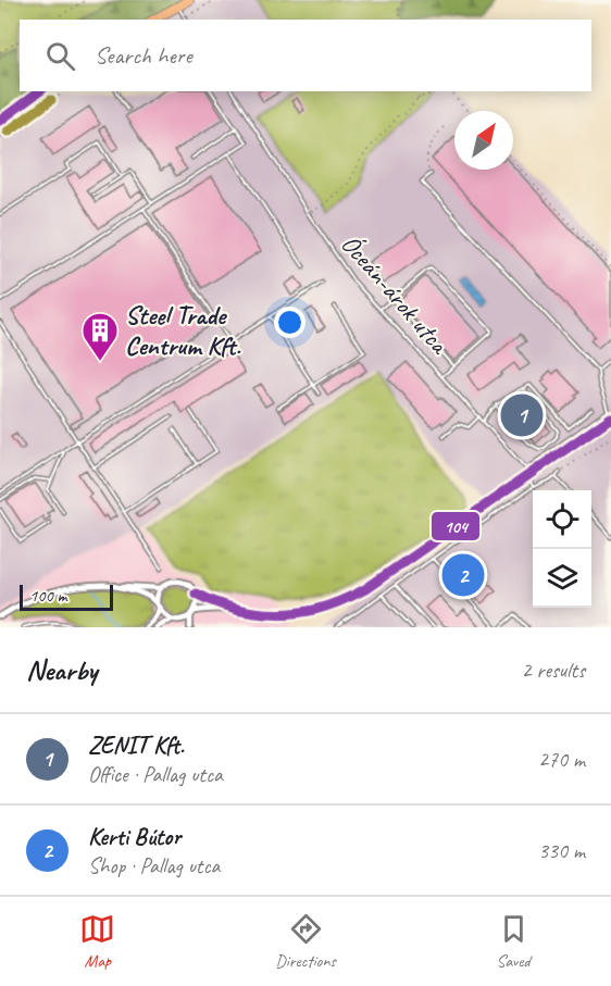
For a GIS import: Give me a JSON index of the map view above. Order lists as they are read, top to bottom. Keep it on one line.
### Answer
{"streets":{"lane":["Óceán-árok utca"]},"places":{"building":["Steel Trade Centrum Kft."]},"lines":["transit line 104"],"scale_bar":"100 m","north":"top right","page":{"search":"Search here","pins":["1","2"],"scale":"100 m","heading":["Nearby","2 results"],"list":[{"mark":"1","name":"ZENIT Kft.","note":"Office · Pallag utca","value":"270 m"},{"mark":"2","name":"Kerti Bútor","note":"Shop · Pallag utca","value":"330 m"}],"nav":["Map","Directions","Saved"]}}
